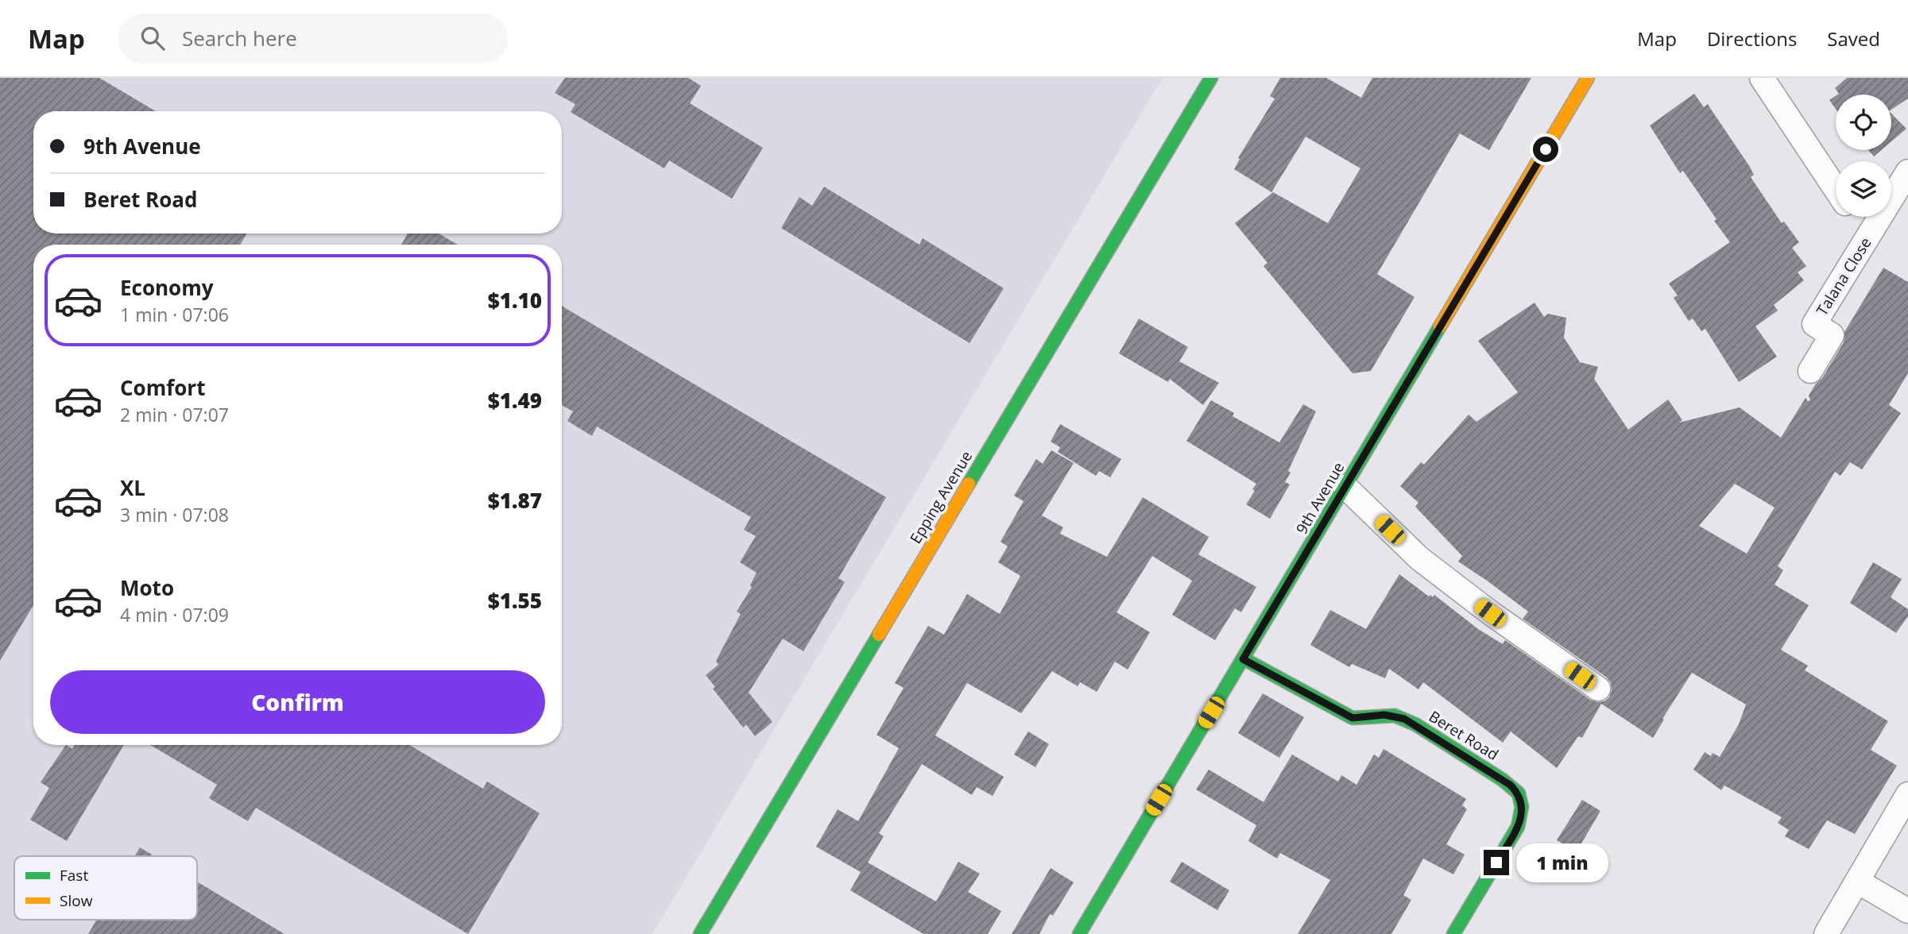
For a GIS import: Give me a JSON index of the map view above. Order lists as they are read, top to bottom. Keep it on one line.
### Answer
{"streets":{"street":["Talana Close","Epping Avenue","9th Avenue","Beret Road"]},"crossings":[["9th Avenue","Beret Road"]],"legend":["Fast","Slow"],"page":{"header":"Map","search":"Search here","nav":["Map","Directions","Saved"],"banner":["9th Avenue","Beret Road"],"list":[{"name":"Economy","note":"1 min · 07:06","value":"$1.10"},{"name":"Comfort","note":"2 min · 07:07","value":"$1.49"},{"name":"XL","note":"3 min · 07:08","value":"$1.87"},{"name":"Moto","note":"4 min · 07:09","value":"$1.55"}],"buttons":"Confirm","bubble":"1 min"}}
